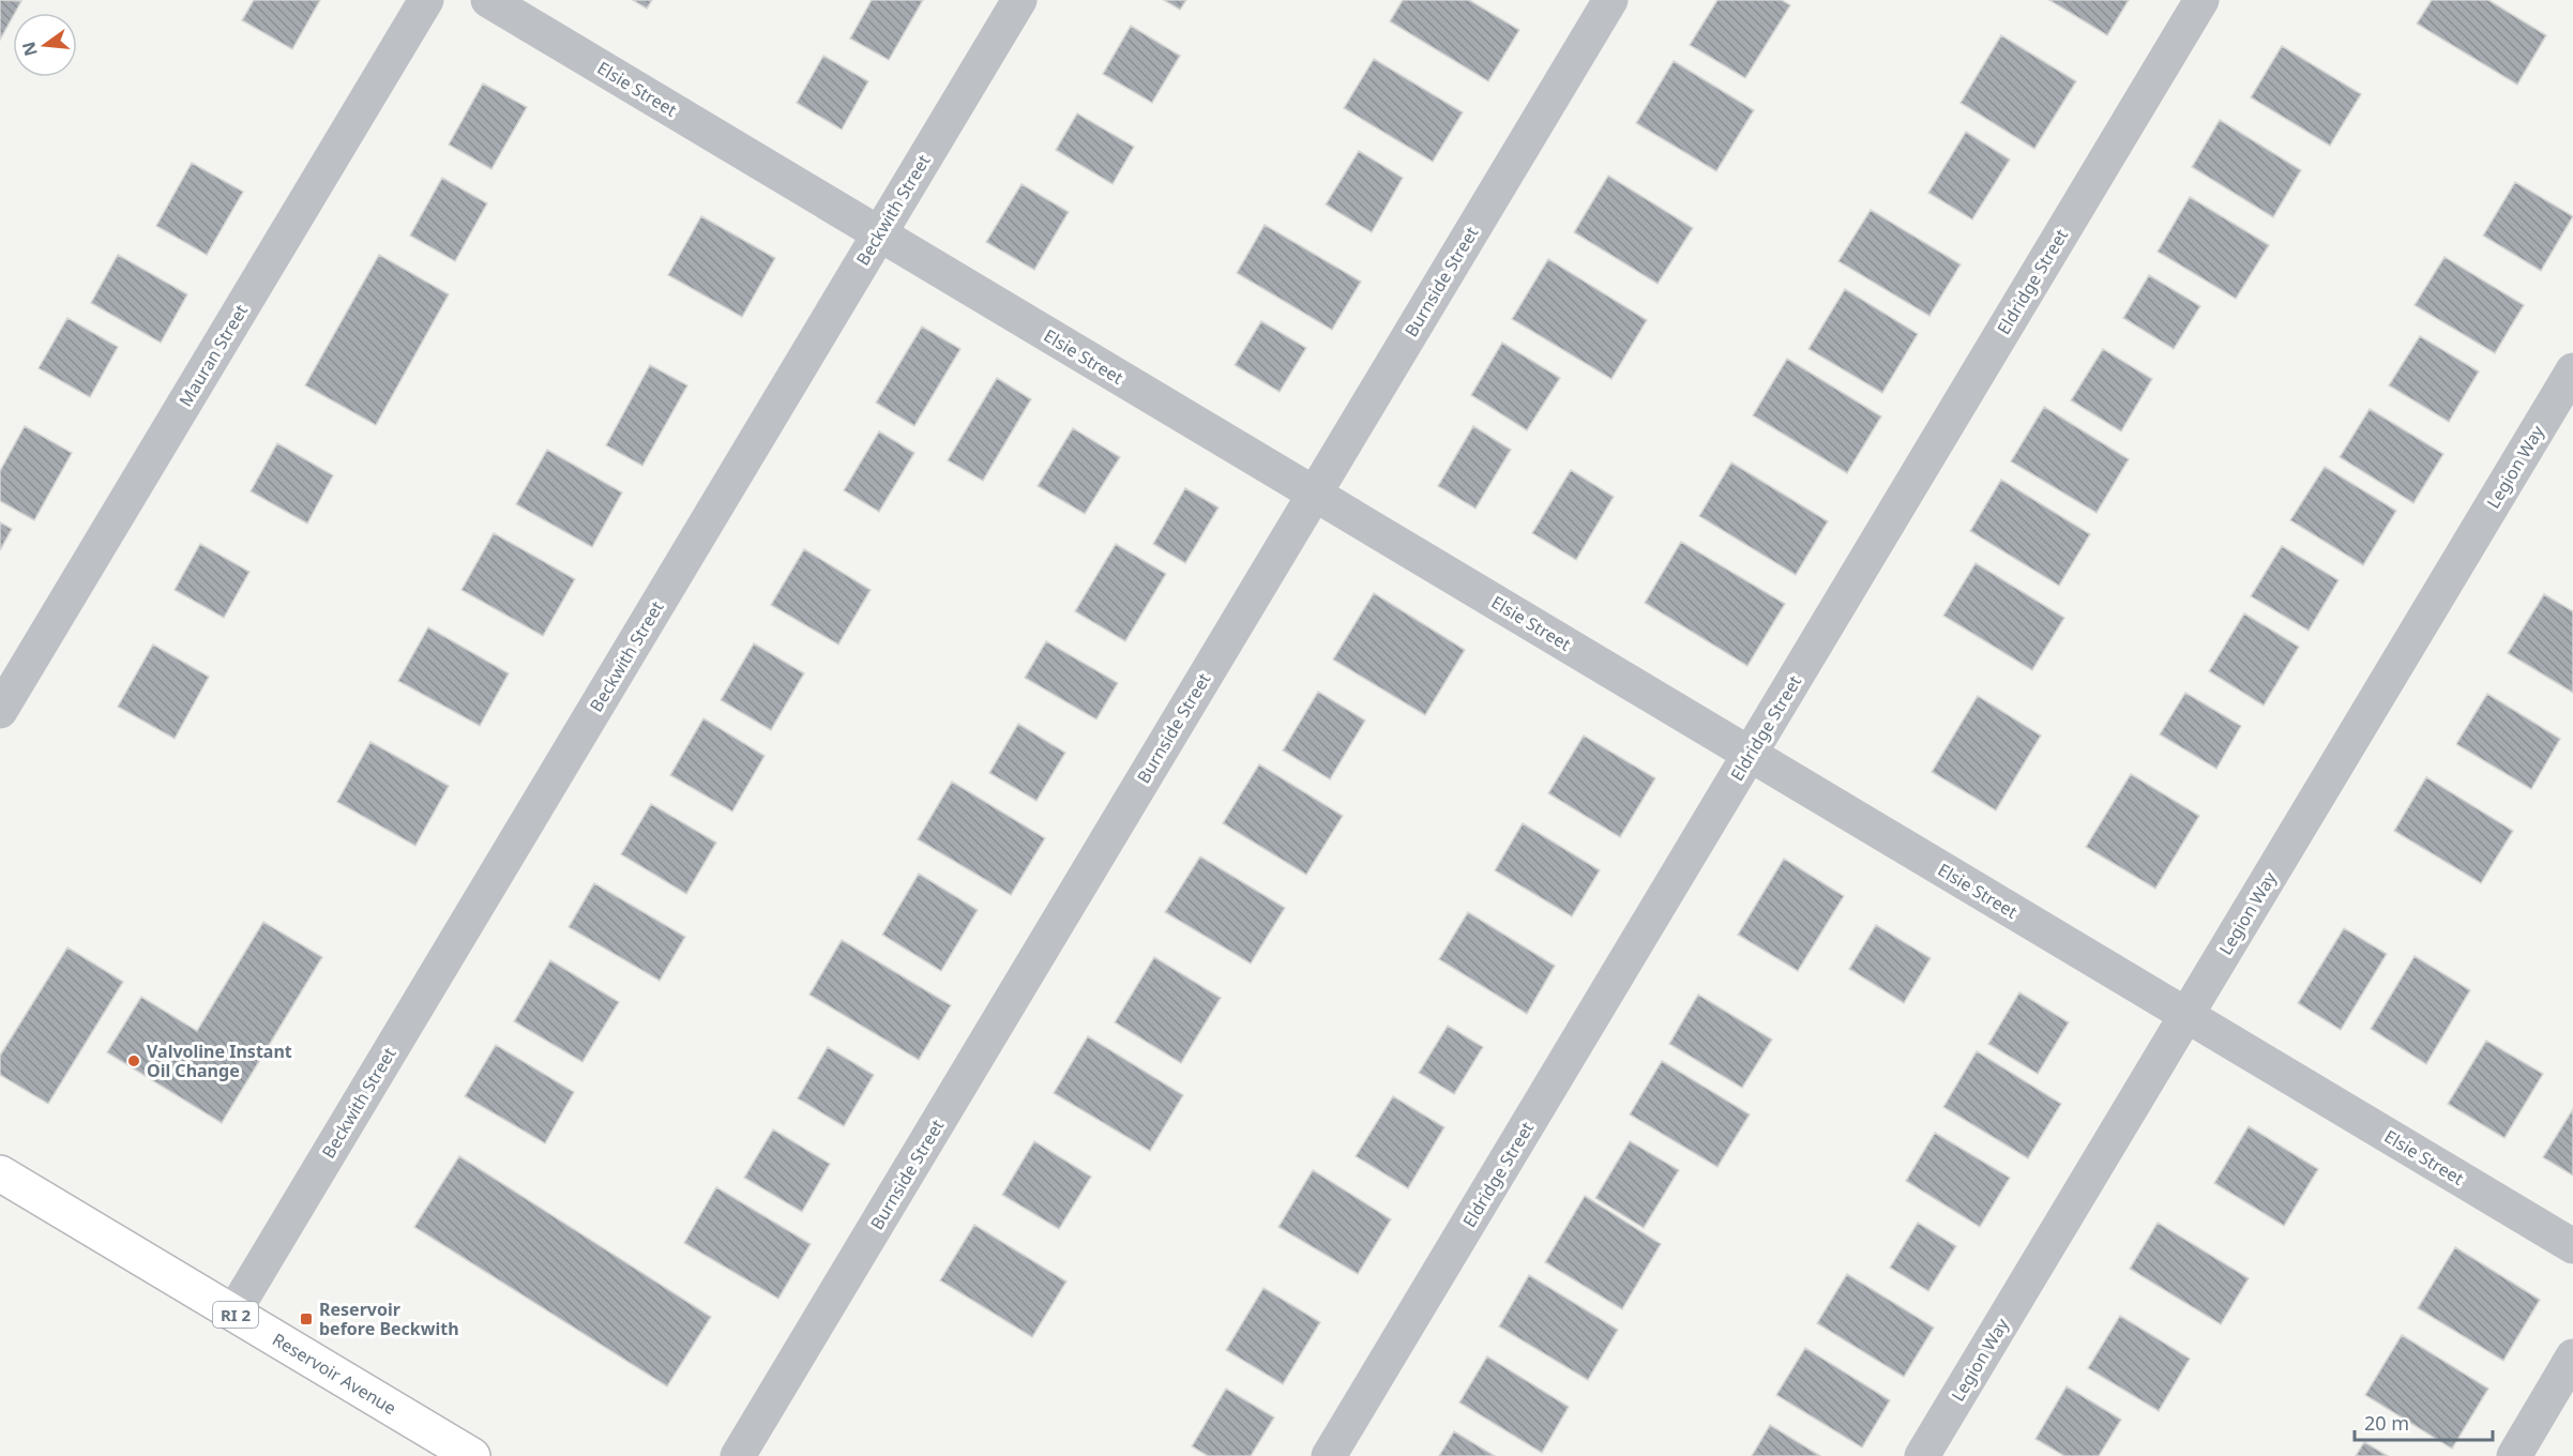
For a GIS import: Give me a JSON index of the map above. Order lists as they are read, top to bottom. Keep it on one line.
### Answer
{"streets":{"main road":["RI 2","Reservoir Avenue"],"street":["Elsie Street","Beckwith Street","Burnside Street","Eldridge Street","Mauran Street","Legion Way"]},"crossings":[["Elsie Street","Beckwith Street"],["Elsie Street","Burnside Street"],["Elsie Street","Eldridge Street"],["Elsie Street","Legion Way"],["Beckwith Street","Reservoir Avenue"]],"places":{"other":["Valvoline Instant Oil Change"],"transit":["Reservoir before Beckwith"]},"scale_bar":"20 m","north":"left"}
